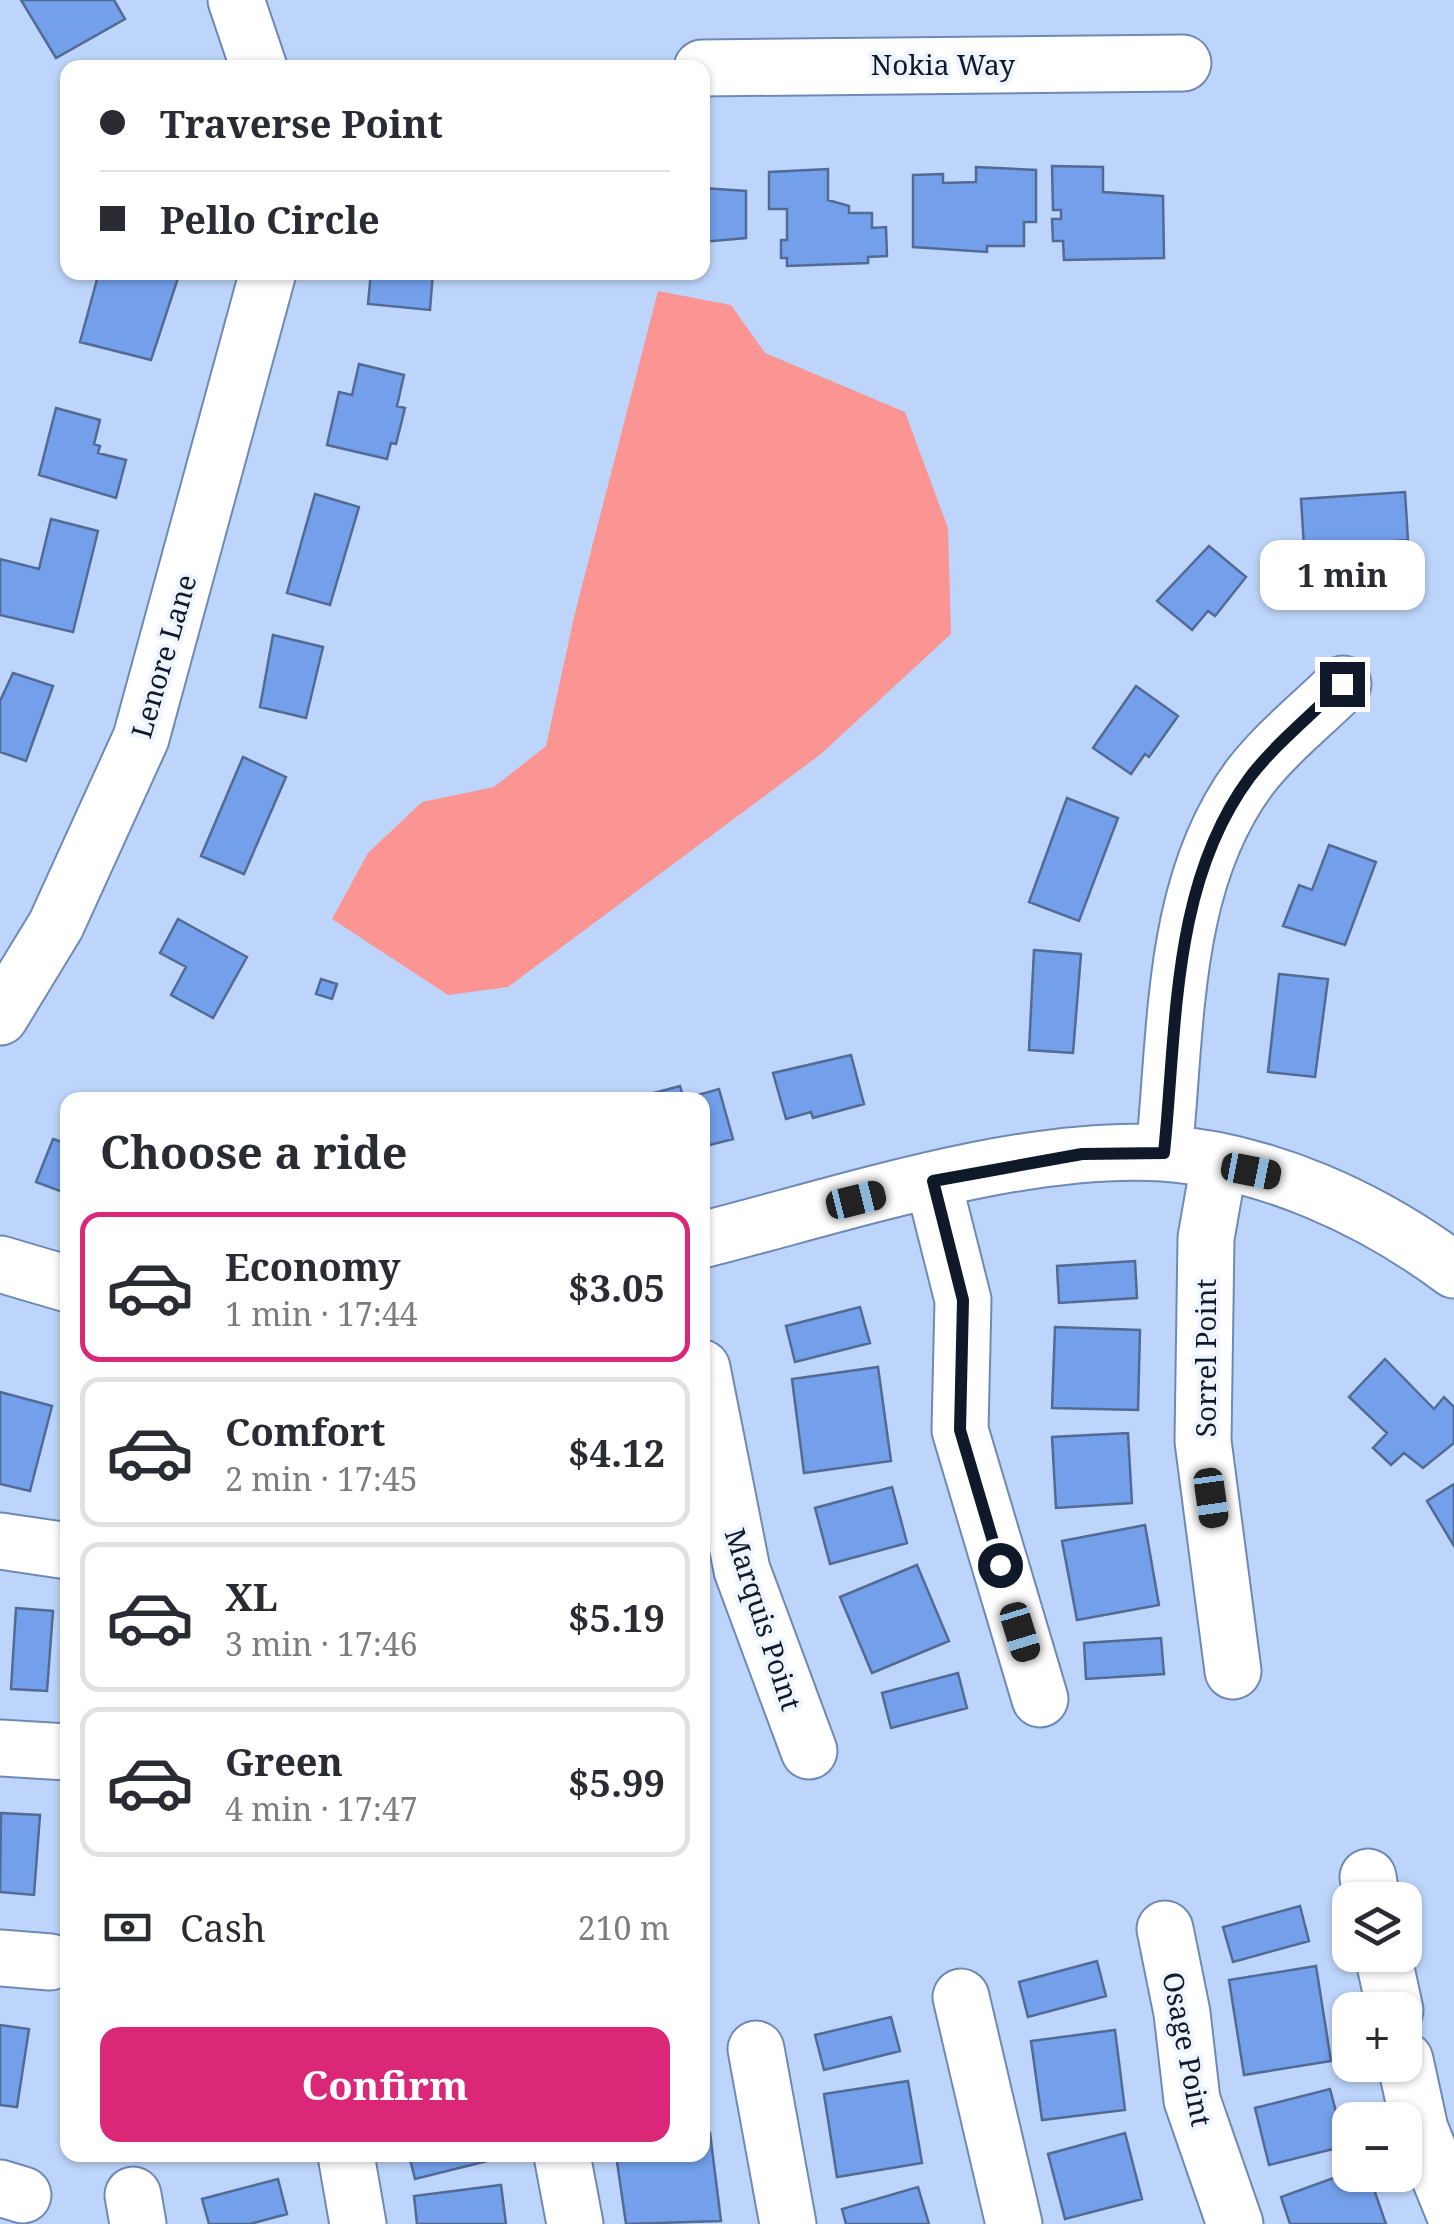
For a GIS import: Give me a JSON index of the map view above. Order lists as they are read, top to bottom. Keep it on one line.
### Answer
{"streets":{"street":["Nokia Way","Lenore Lane","Sorrel Point","Marquis Point","Osage Point"]},"page":{"banner":["Traverse Point","Pello Circle"],"bubble":"1 min","heading":"Choose a ride","list":[{"name":"Economy","note":"1 min · 17:44","value":"$3.05"},{"name":"Comfort","note":"2 min · 17:45","value":"$4.12"},{"name":"XL","note":"3 min · 17:46","value":"$5.19"},{"name":"Green","note":"4 min · 17:47","value":"$5.99"}],"pay":["Cash","210 m"],"map_buttons":["+","−"],"buttons":"Confirm"}}
